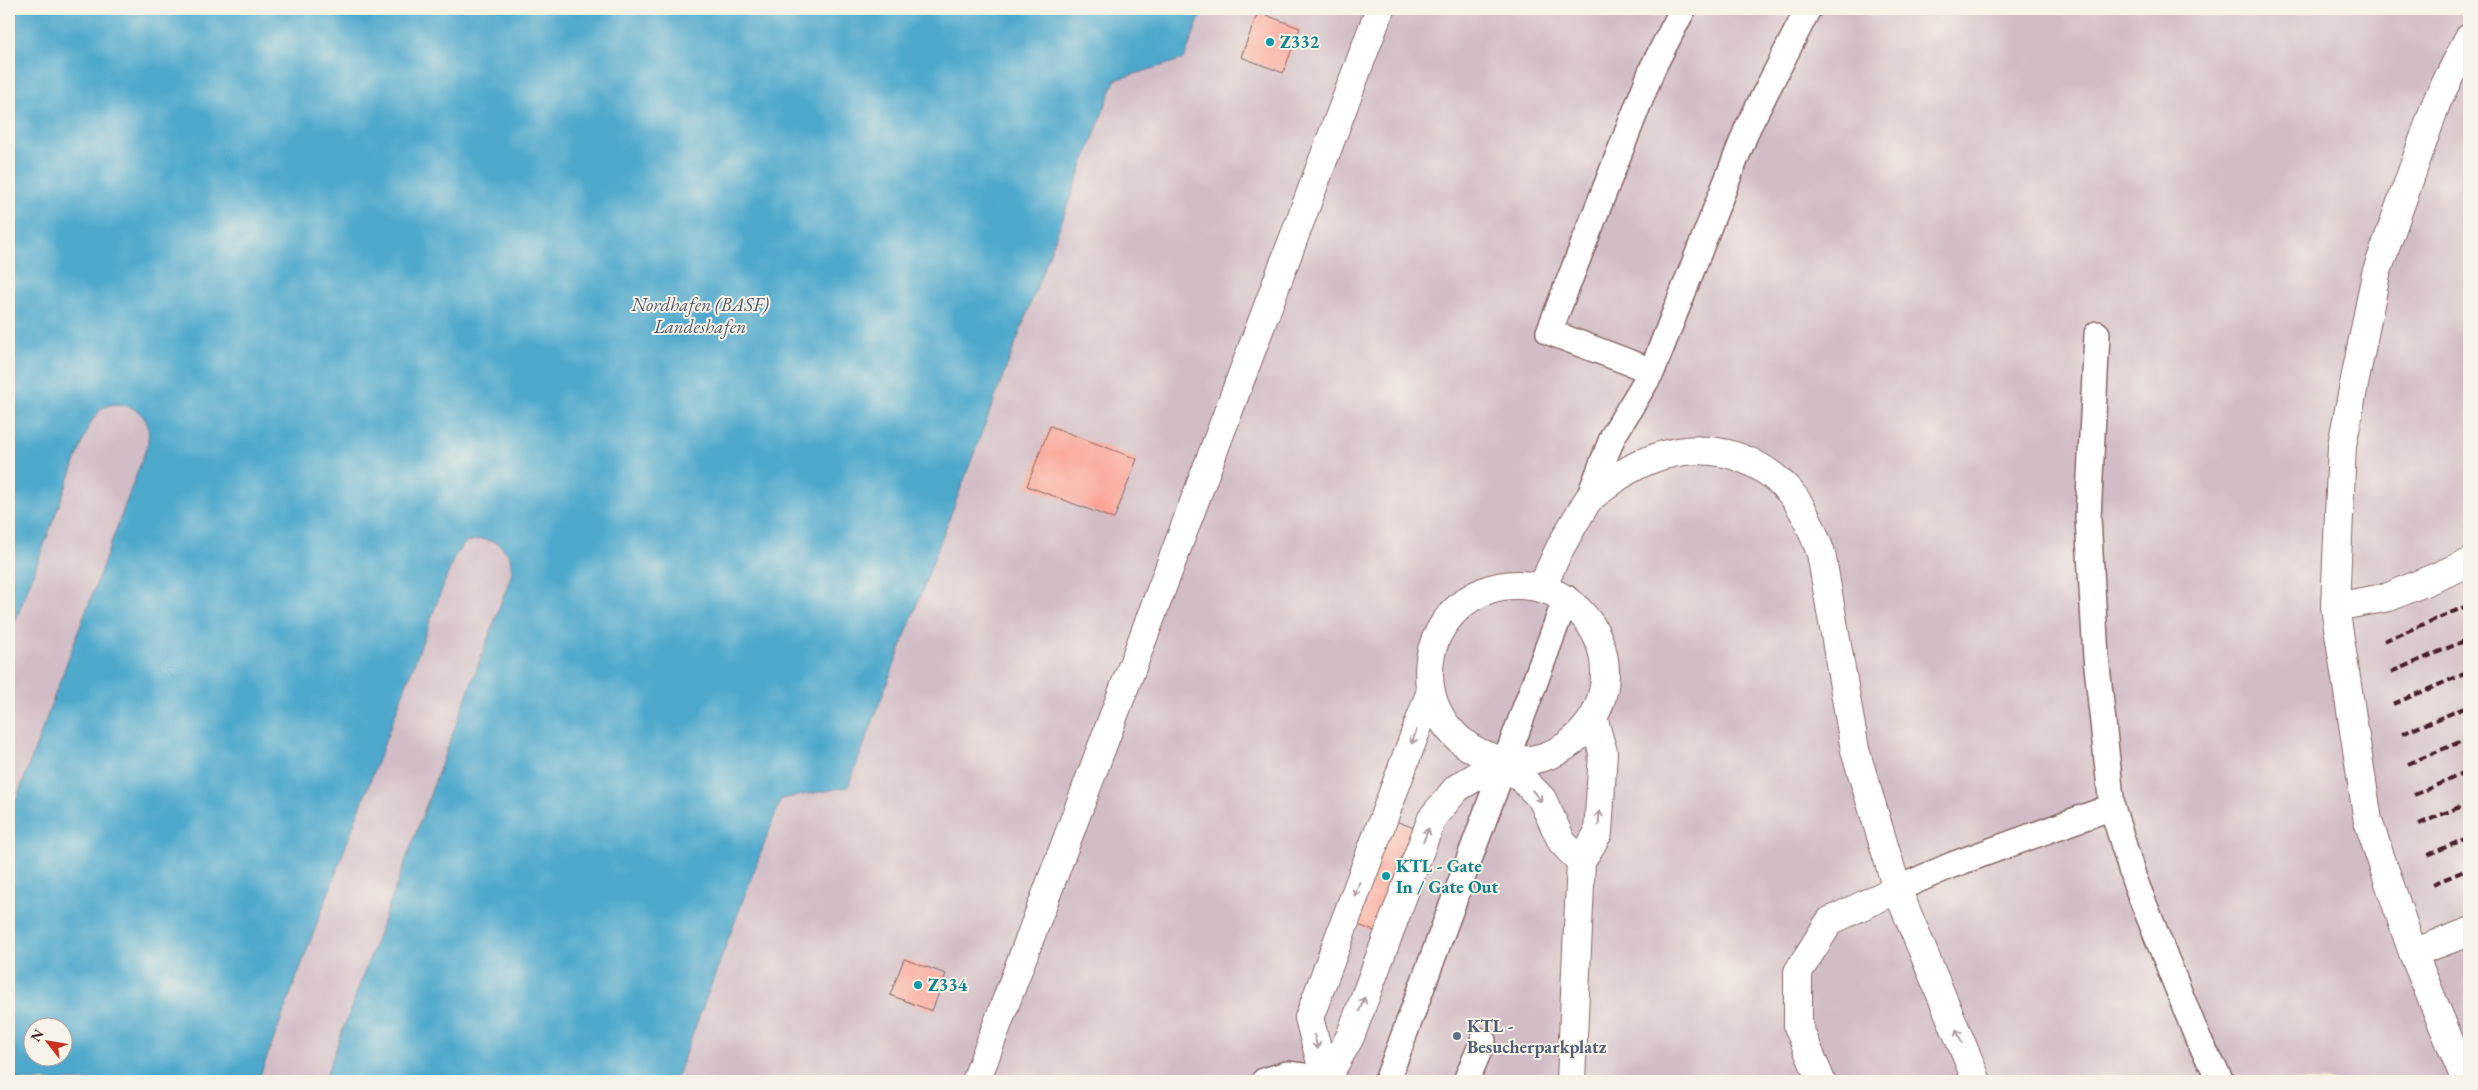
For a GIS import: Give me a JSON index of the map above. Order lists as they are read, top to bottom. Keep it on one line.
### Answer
{"water":["Nordhafen (BASF) Landeshafen"],"places":["Z332","KTL - Gate In / Gate Out","Z334","KTL - Besucherparkplatz"],"north":"top left"}
